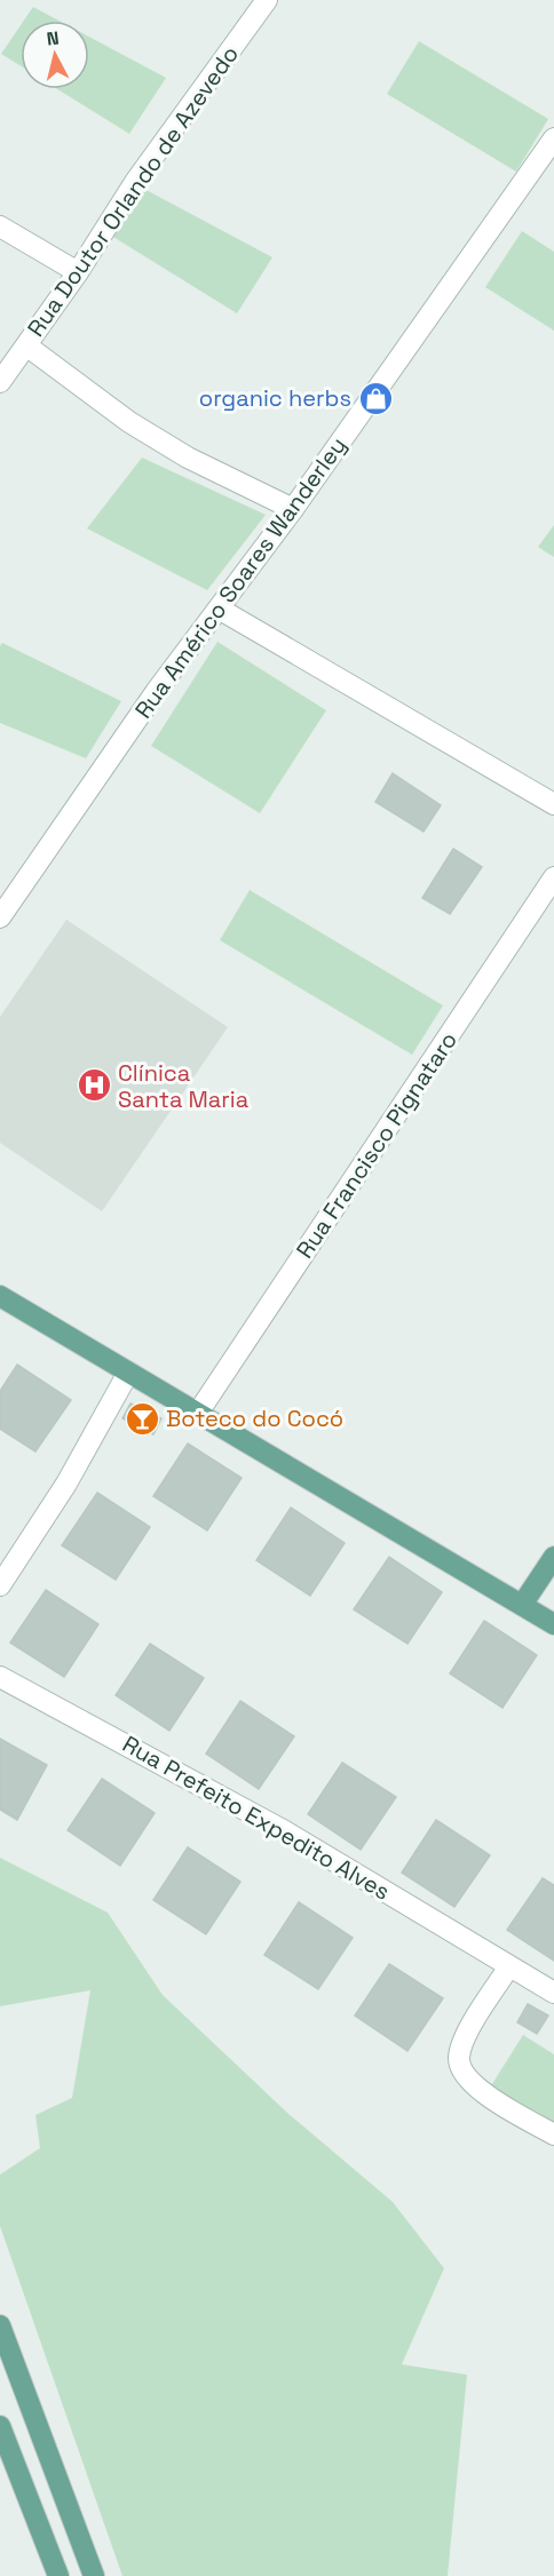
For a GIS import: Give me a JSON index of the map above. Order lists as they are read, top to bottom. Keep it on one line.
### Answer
{"streets":{"street":["Rua Doutor Orlando de Azevedo","Rua Américo Soares Wanderley","Rua Francisco Pignataro","Rua Prefeito Expedito Alves"]},"places":{"shop":["organic herbs"],"hospital":["Clínica Santa Maria"],"bar":["Boteco do Cocó"]},"north":"top"}
